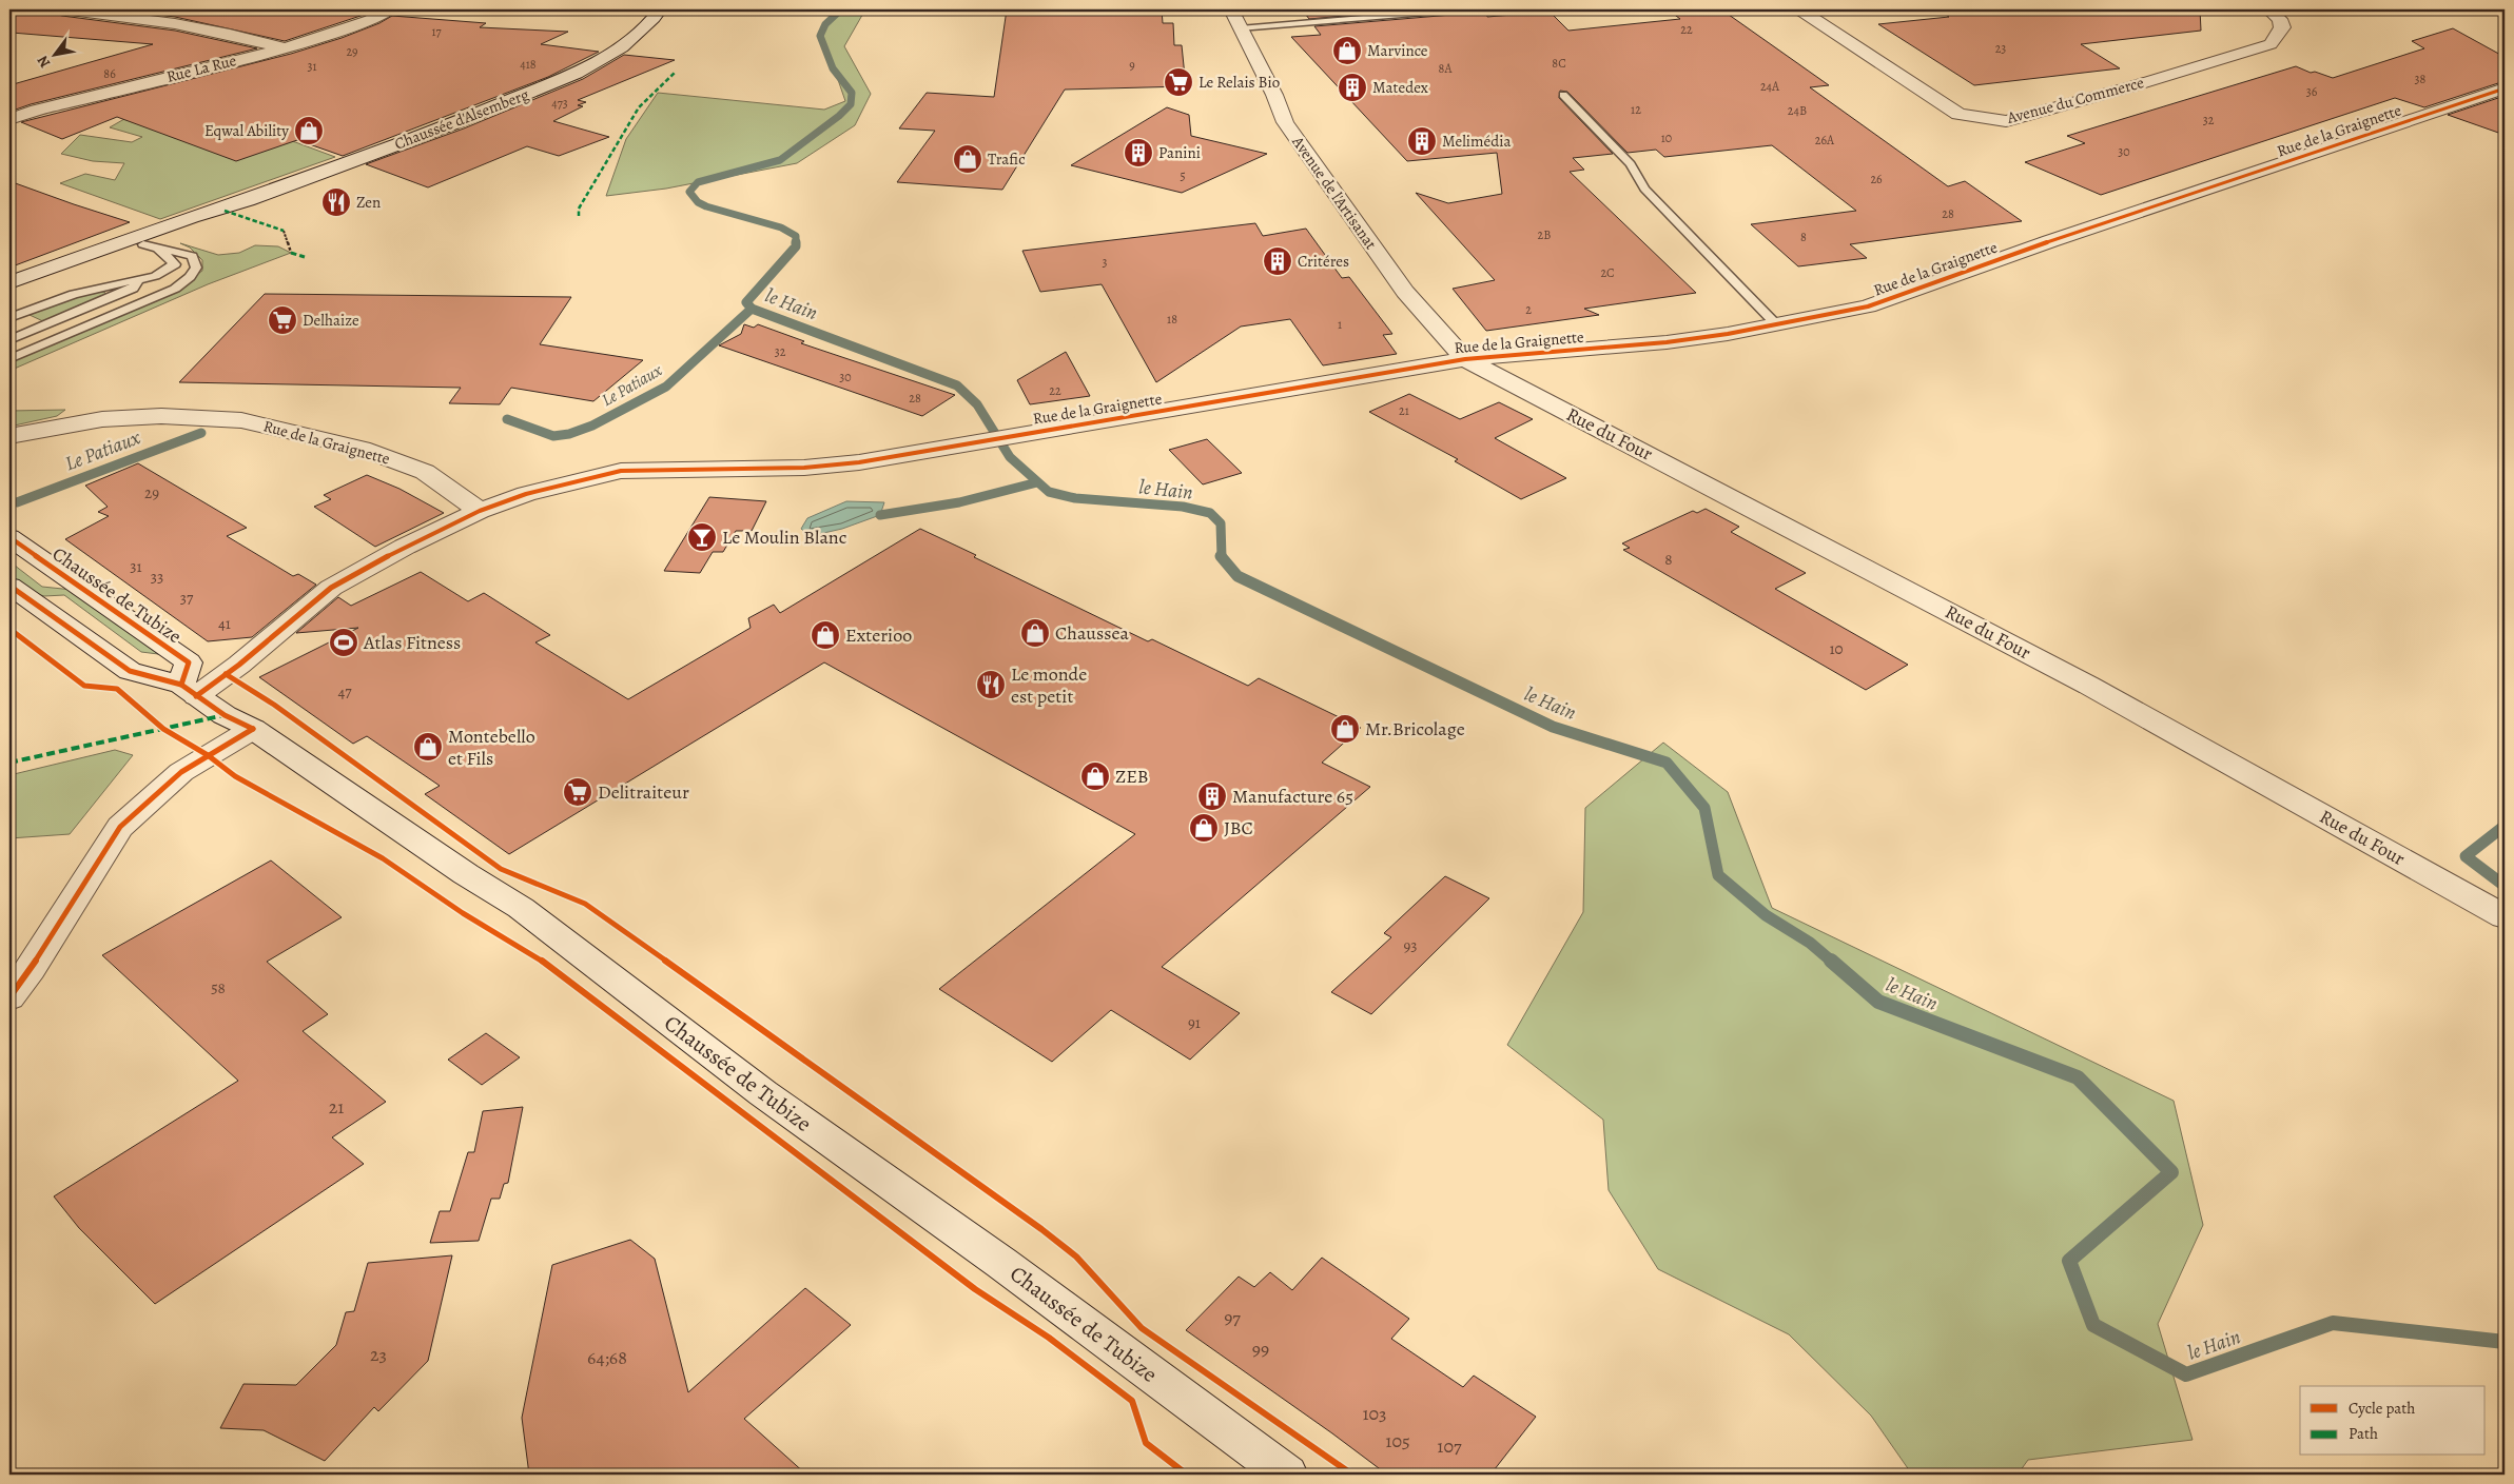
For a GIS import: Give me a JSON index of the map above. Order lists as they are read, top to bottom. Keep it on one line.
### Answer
{"streets":{"street":["Rue La Rue","Avenue du Commerce","Chaussée d'Alsemberg","Rue de la Graignette","Avenue de l'Artisanat","Rue du Four","Chaussée de Tubize"]},"crossings":[["Rue de la Graignette","Avenue de l'Artisanat"],["Rue de la Graignette","Rue du Four"],["Avenue de l'Artisanat","Rue du Four"]],"water":["le Hain","Le Patiaux"],"places":{"shop":["Marvince","Eqwal Ability","Trafic","Chaussea","Exterioo","Mr.Bricolage","Montebello et Fils","ZEB","JBC"],"supermarket":["Le Relais Bio","Delhaize","Delitraiteur"],"building":["Matedex","Melimédia","Panini","Critéres","Manufacture 65"],"restaurant":["Zen","Le monde est petit"],"bar":["Le Moulin Blanc"],"sports":["Atlas Fitness"]},"house_numbers":["22","17","23","29","8C","418","9","31","8A","86","38","24A","36","473","12","24B","32","10","26A","30","5","26","28","2B","8","3","2C","2","18","1","32","30","22","28","21","29","8","31","33","37","41","10","47","93","58","91","21","97","99","23","64;68","103","105","107"],"legend":["Cycle path","Path"],"north":"bottom left"}
